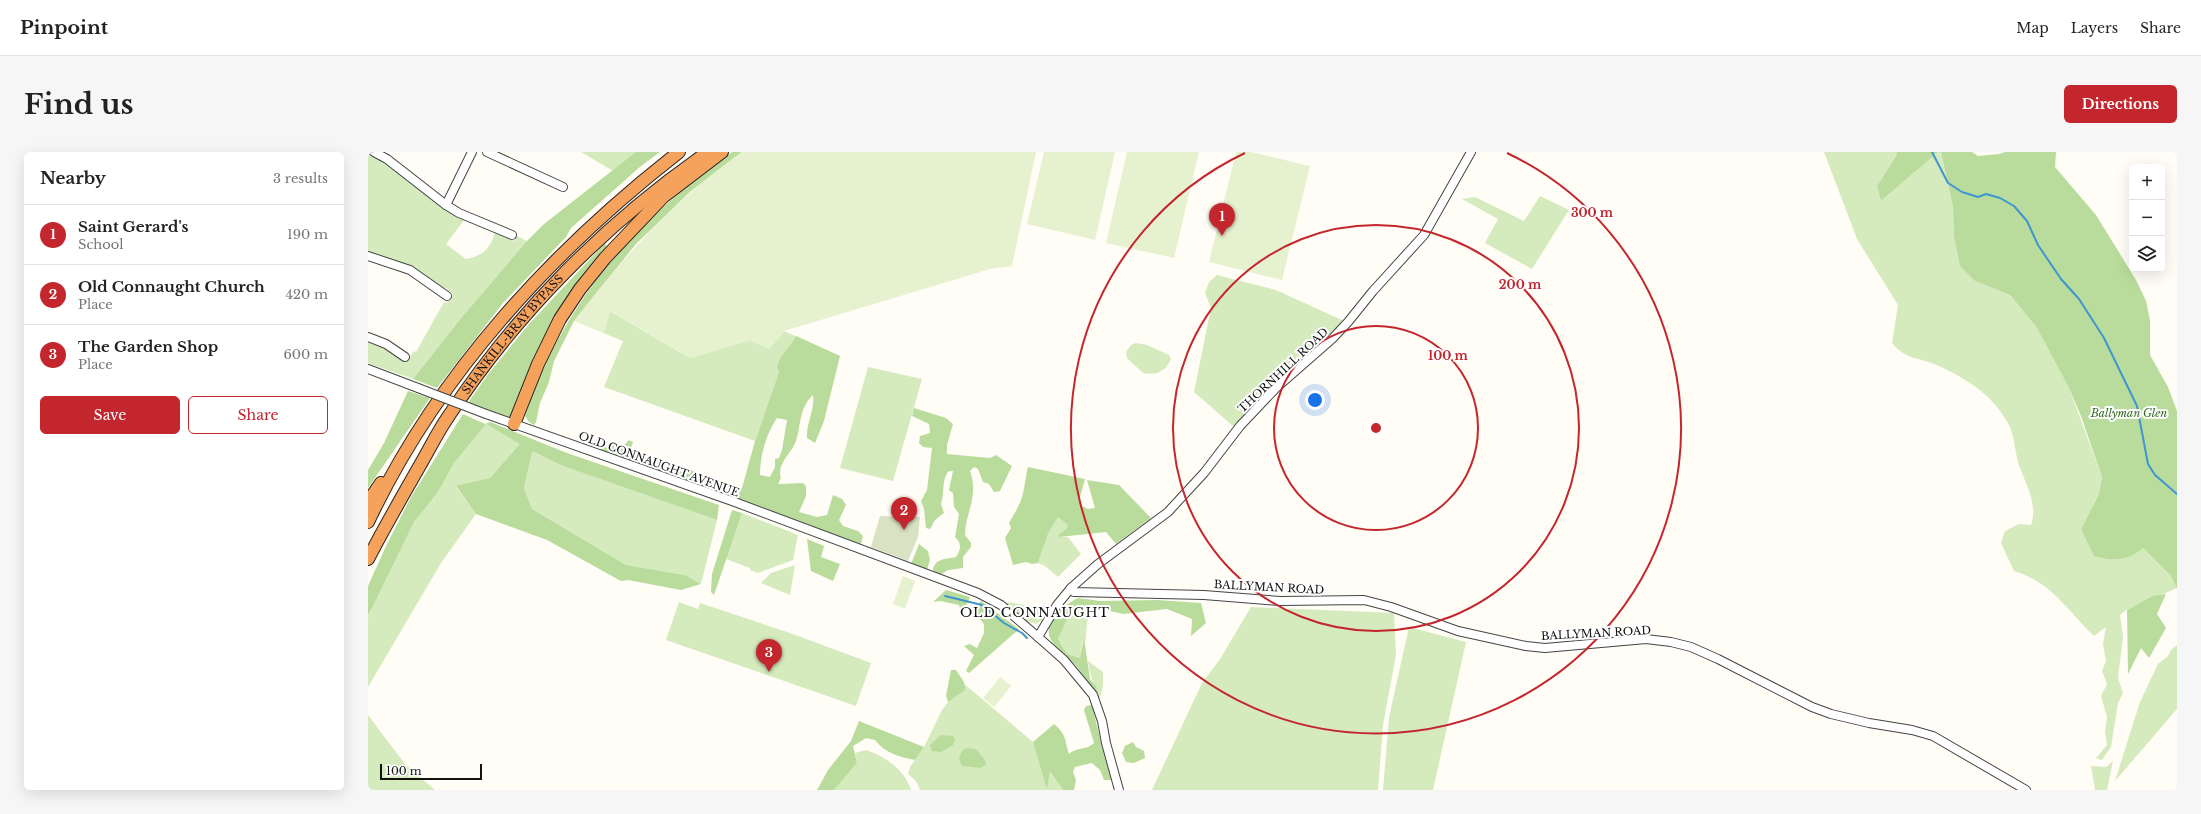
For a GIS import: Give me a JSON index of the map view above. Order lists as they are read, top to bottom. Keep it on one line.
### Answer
{"streets":{"highway":["SHANKILL-BRAY BYPASS"],"street":["THORNHILL ROAD","OLD CONNAUGHT AVENUE","BALLYMAN ROAD"]},"crossings":[["THORNHILL ROAD","OLD CONNAUGHT AVENUE"],["THORNHILL ROAD","BALLYMAN ROAD"]],"districts":["OLD CONNAUGHT"],"parks":["Ballyman Glen"],"scale_bar":"100 m","page":{"header":"Pinpoint","nav":["Map","Layers","Share"],"buttons":["Directions",["Save","Share"]],"title":"Find us","heading":["Nearby","3 results"],"map_buttons":["+","−"],"pins":["1","2","3"],"list":[{"mark":"1","name":"Saint Gerard's","note":"School","value":"190 m"},{"mark":"2","name":"Old Connaught Church","note":"Place","value":"420 m"},{"mark":"3","name":"The Garden Shop","note":"Place","value":"600 m"}],"scale":"100 m"},"rings":["300 m","200 m","100 m"]}
